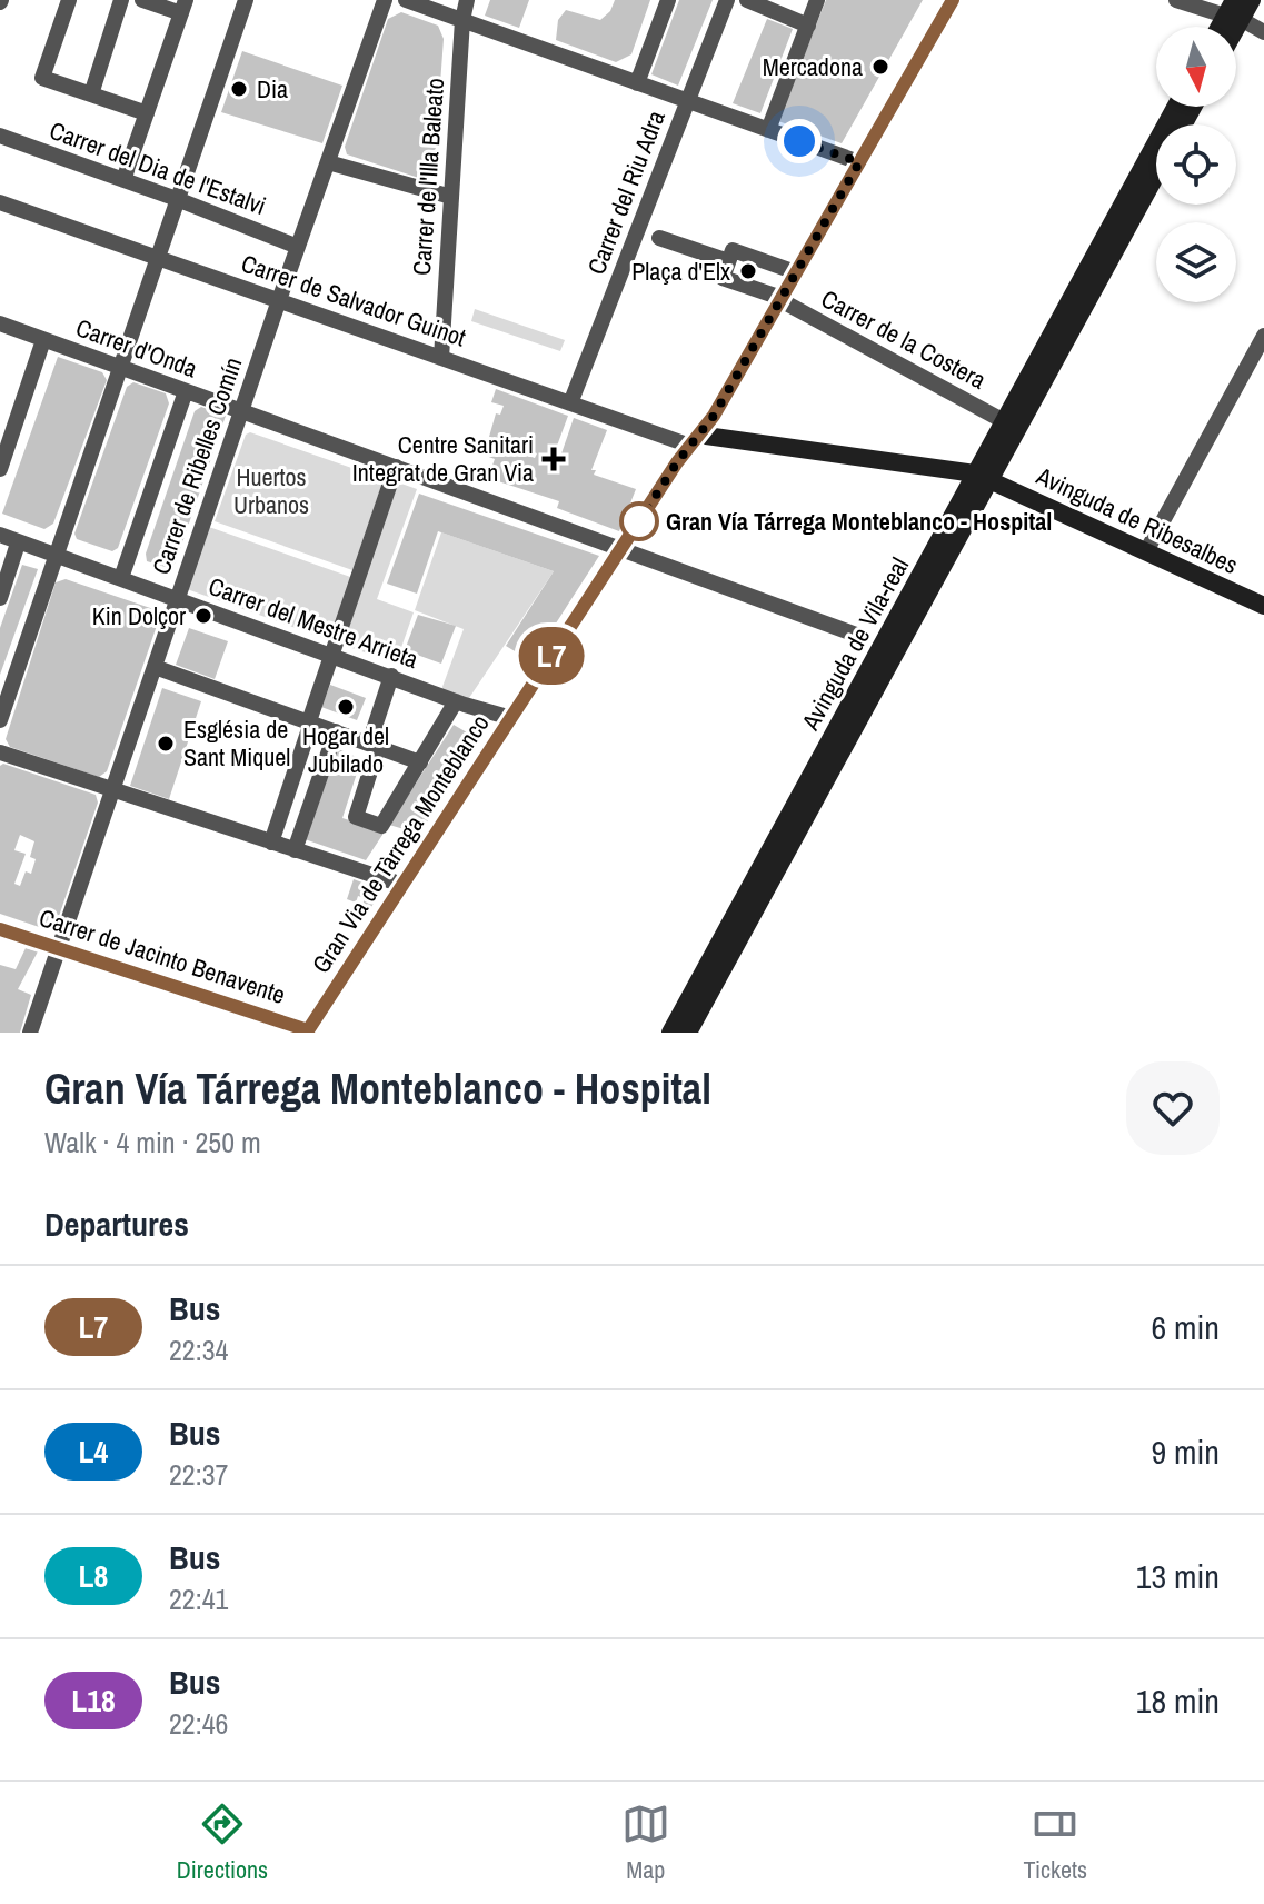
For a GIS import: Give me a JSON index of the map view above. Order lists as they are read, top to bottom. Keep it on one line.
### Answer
{"streets":{"main road":["Carrer de Salvador Guinot","Avinguda de Ribesalbes","Avinguda de Vila-real","Gran Via de Tàrrega Monteblanco"],"street":["Carrer del Dia de l'Estalvi","Carrer de l'Illa Baleato","Carrer del Riu Adra","Carrer de la Costera","Carrer d'Onda","Carrer de Ribelles Comín","Carrer del Mestre Arrieta","Carrer de Jacinto Benavente"]},"crossings":[["Carrer del Dia de l'Estalvi","Carrer de Ribelles Comín"],["Carrer de l'Illa Baleato","Carrer de Salvador Guinot"],["Carrer del Riu Adra","Carrer de Salvador Guinot"],["Carrer de Salvador Guinot","Carrer de Ribelles Comín"],["Carrer de Salvador Guinot","Avinguda de Ribesalbes"],["Carrer de Salvador Guinot","Avinguda de Vila-real"],["Carrer de Salvador Guinot","Gran Via de Tàrrega Monteblanco"],["Carrer de la Costera","Avinguda de Vila-real"],["Carrer de la Costera","Gran Via de Tàrrega Monteblanco"],["Carrer d'Onda","Carrer de Ribelles Comín"],["Carrer d'Onda","Gran Via de Tàrrega Monteblanco"],["Carrer de Ribelles Comín","Carrer del Mestre Arrieta"],["Carrer de Ribelles Comín","Carrer de Jacinto Benavente"],["Avinguda de Ribesalbes","Avinguda de Vila-real"],["Carrer del Mestre Arrieta","Gran Via de Tàrrega Monteblanco"],["Gran Via de Tàrrega Monteblanco","Carrer de Jacinto Benavente"]],"parks":["Huertos Urbanos"],"places":{"other":["Mercadona","Dia","Plaça d'Elx","Gran Vía Tárrega Monteblanco - Hospital","Kin Dolçor","Hogar del Jubilado","Església de Sant Miquel"],"health":["Centre Sanitari Integrat de Gran Via"]},"lines":["bus line L7"],"north":"bottom","page":{"on_map":"L7","heading":[["Gran Vía Tárrega Monteblanco - Hospital","Walk · 4 min · 250 m"],"Departures"],"list":[{"mark":"L7","name":"Bus","note":"22:34","value":"6 min"},{"mark":"L4","name":"Bus","note":"22:37","value":"9 min"},{"mark":"L8","name":"Bus","note":"22:41","value":"13 min"},{"mark":"L18","name":"Bus","note":"22:46","value":"18 min"}],"tabs":["Directions","Map","Tickets"]}}
